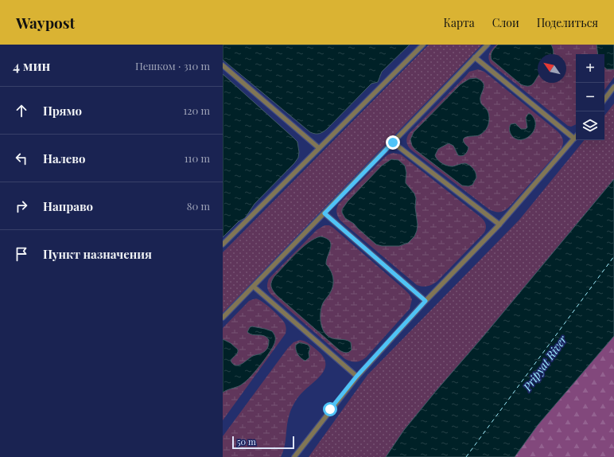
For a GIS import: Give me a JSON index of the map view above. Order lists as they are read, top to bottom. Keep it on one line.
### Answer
{"water":["Pripyat River"],"scale_bar":"50 m","north":"top left","page":{"header":"Waypost","nav":["Карта","Слои","Поделиться"],"heading":["4 мин","Пешком · 310 m"],"map_buttons":["+","−"],"list":[["Прямо","120 m"],["Налево","110 m"],["Направо","80 m"],"Пункт назначения"],"scale":"50 m"}}
